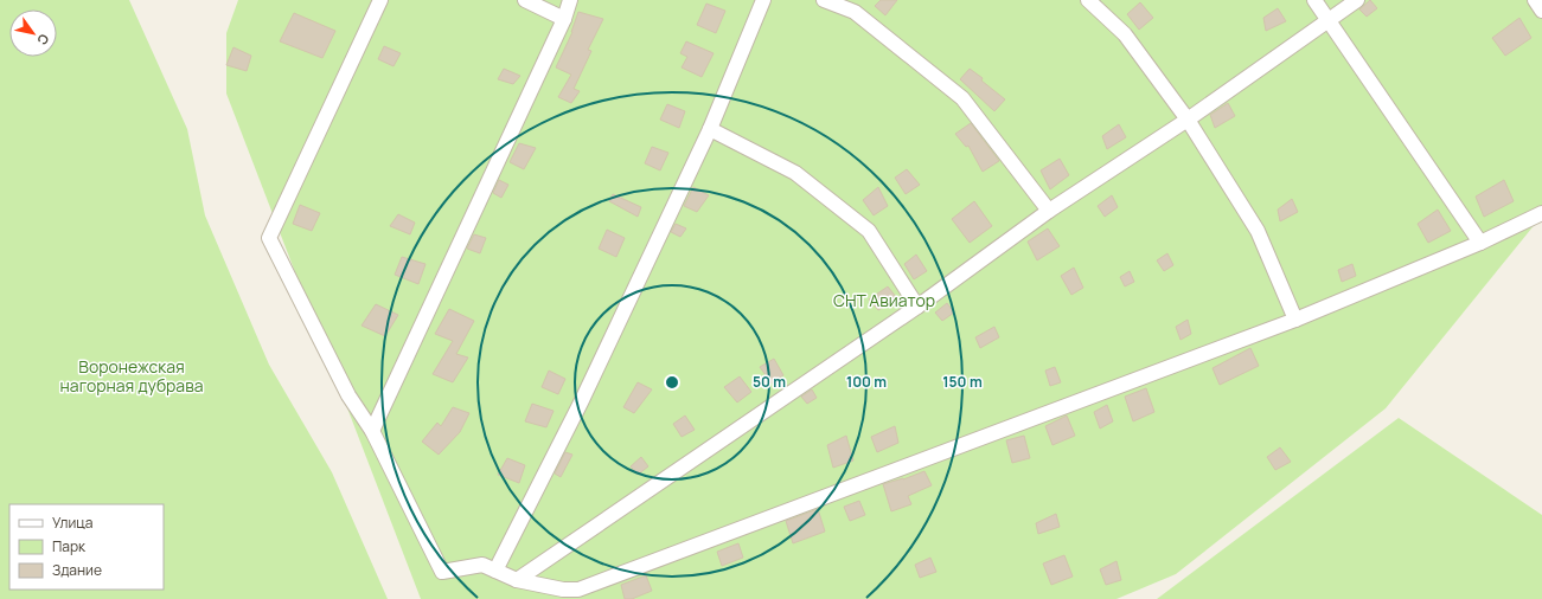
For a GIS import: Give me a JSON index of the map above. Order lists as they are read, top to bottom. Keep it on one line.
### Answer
{"parks":["СНТ Авиатор","Воронежская нагорная дубрава"],"legend":["Улица","Парк","Здание"],"north":"bottom right","rings":["50 m","100 m","150 m"]}
